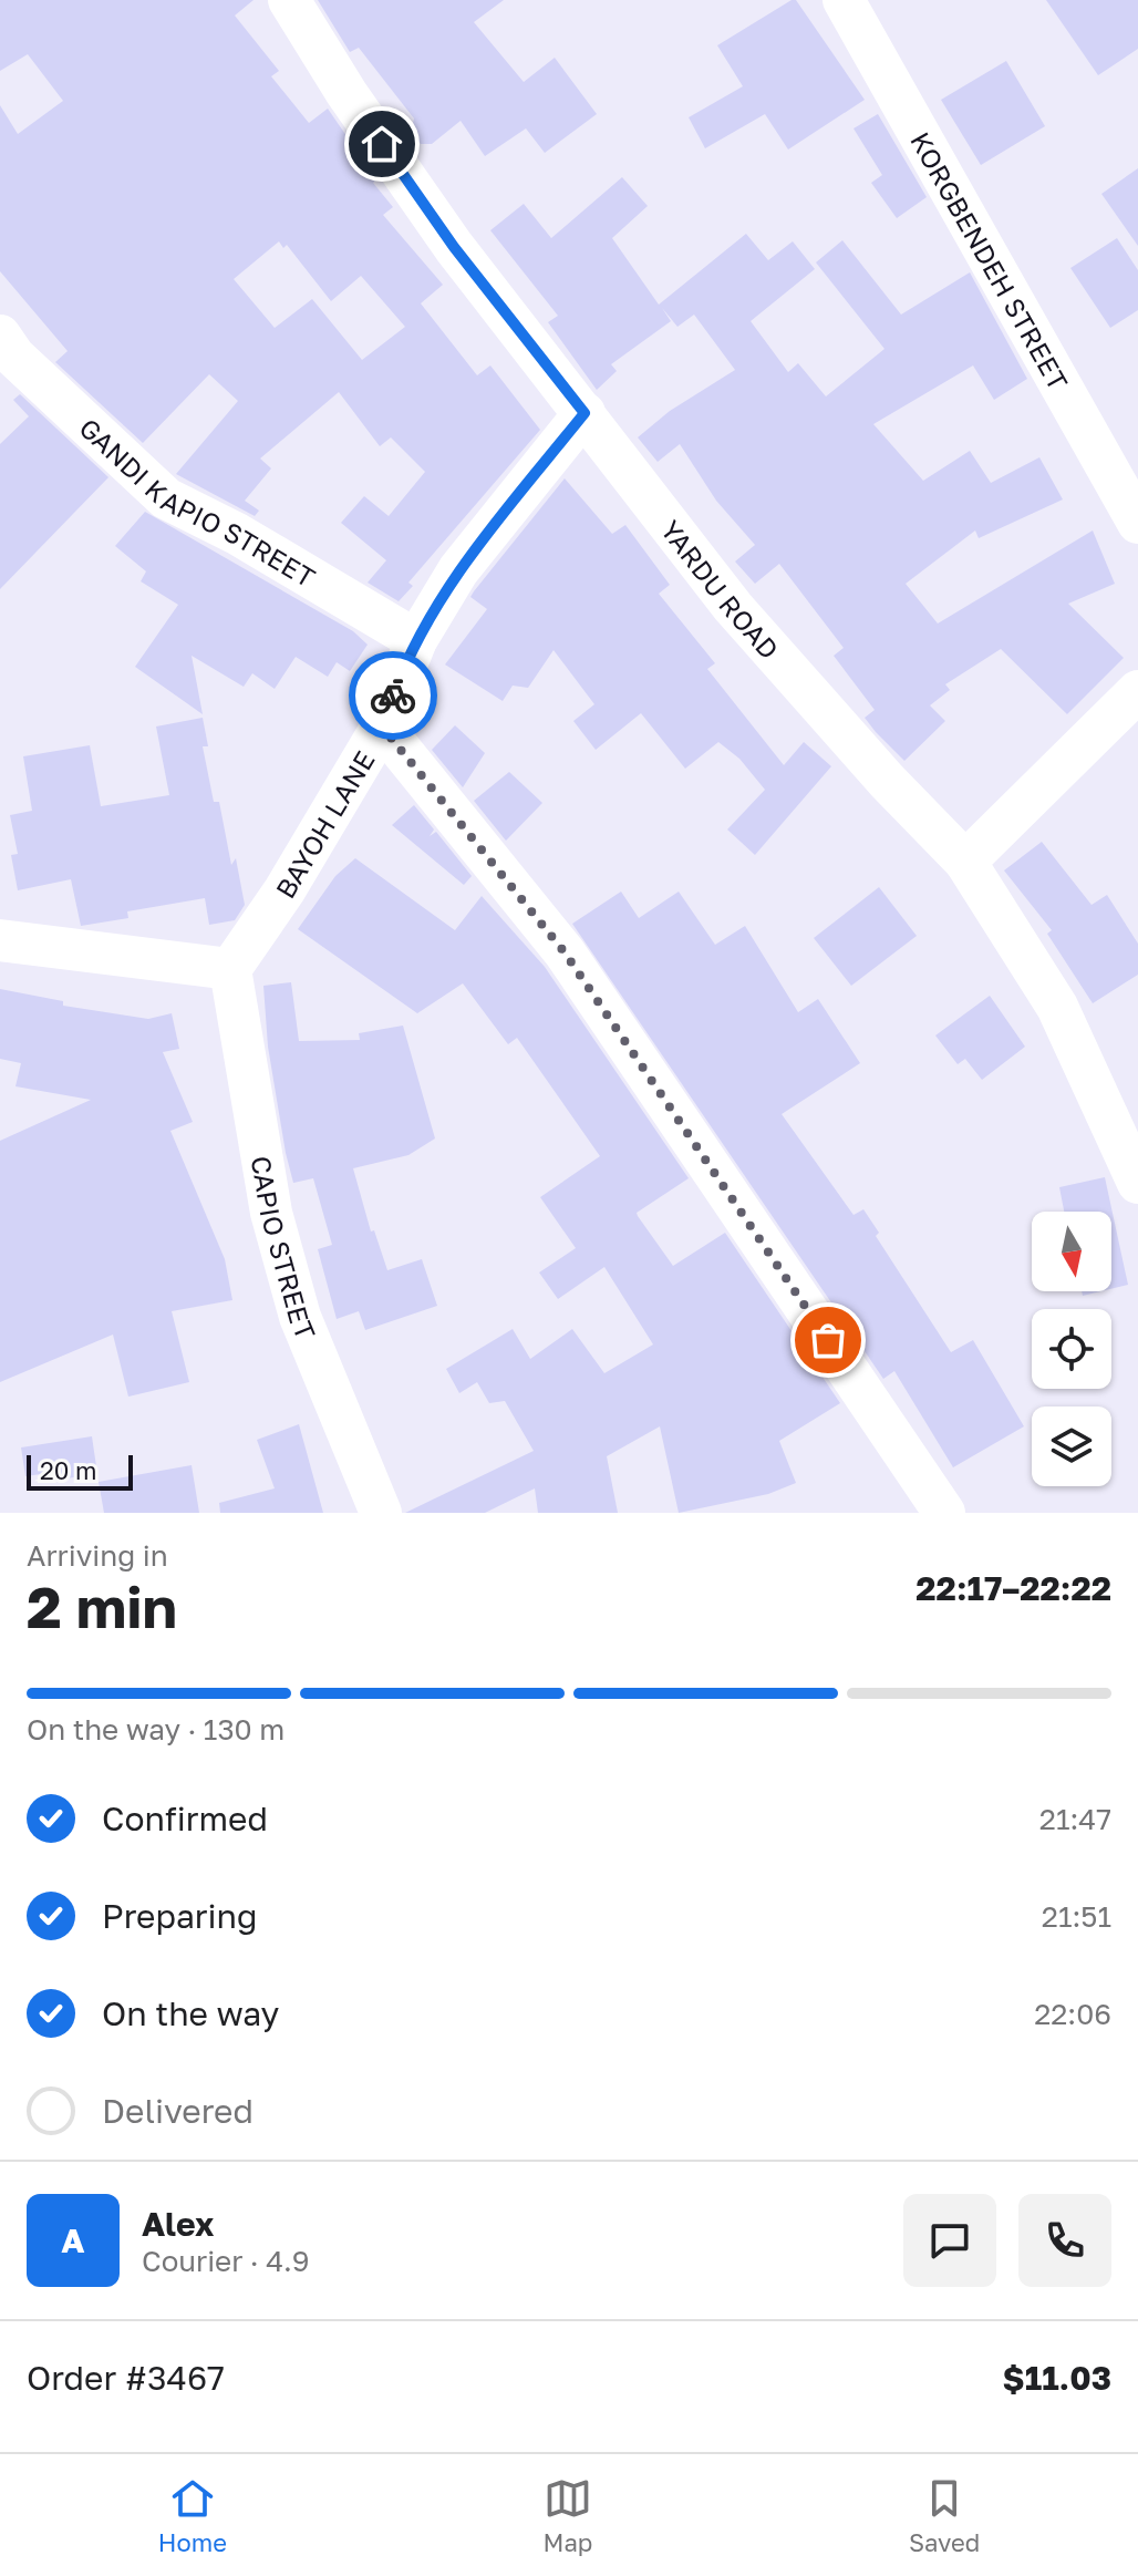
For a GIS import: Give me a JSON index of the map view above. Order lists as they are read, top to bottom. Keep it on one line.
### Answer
{"streets":{"street":["KORGBENDEH STREET","GANDI KAPIO STREET","YARDU ROAD","BAYOH LANE","CAPIO STREET"]},"crossings":[["GANDI KAPIO STREET","BAYOH LANE"],["YARDU ROAD","BAYOH LANE"],["BAYOH LANE","CAPIO STREET"]],"scale_bar":"20 m","north":"bottom","page":{"scale":"20 m","heading":["2 min","Arriving in","22:17–22:22"],"panel":["Alex","Courier · 4.9","Order #3467","$11.03"],"bar":"On the way · 130 m","list":[["Confirmed","21:47"],["Preparing","21:51"],["On the way","22:06"],"Delivered"],"round":"A","tabs":["Home","Map","Saved"]}}
